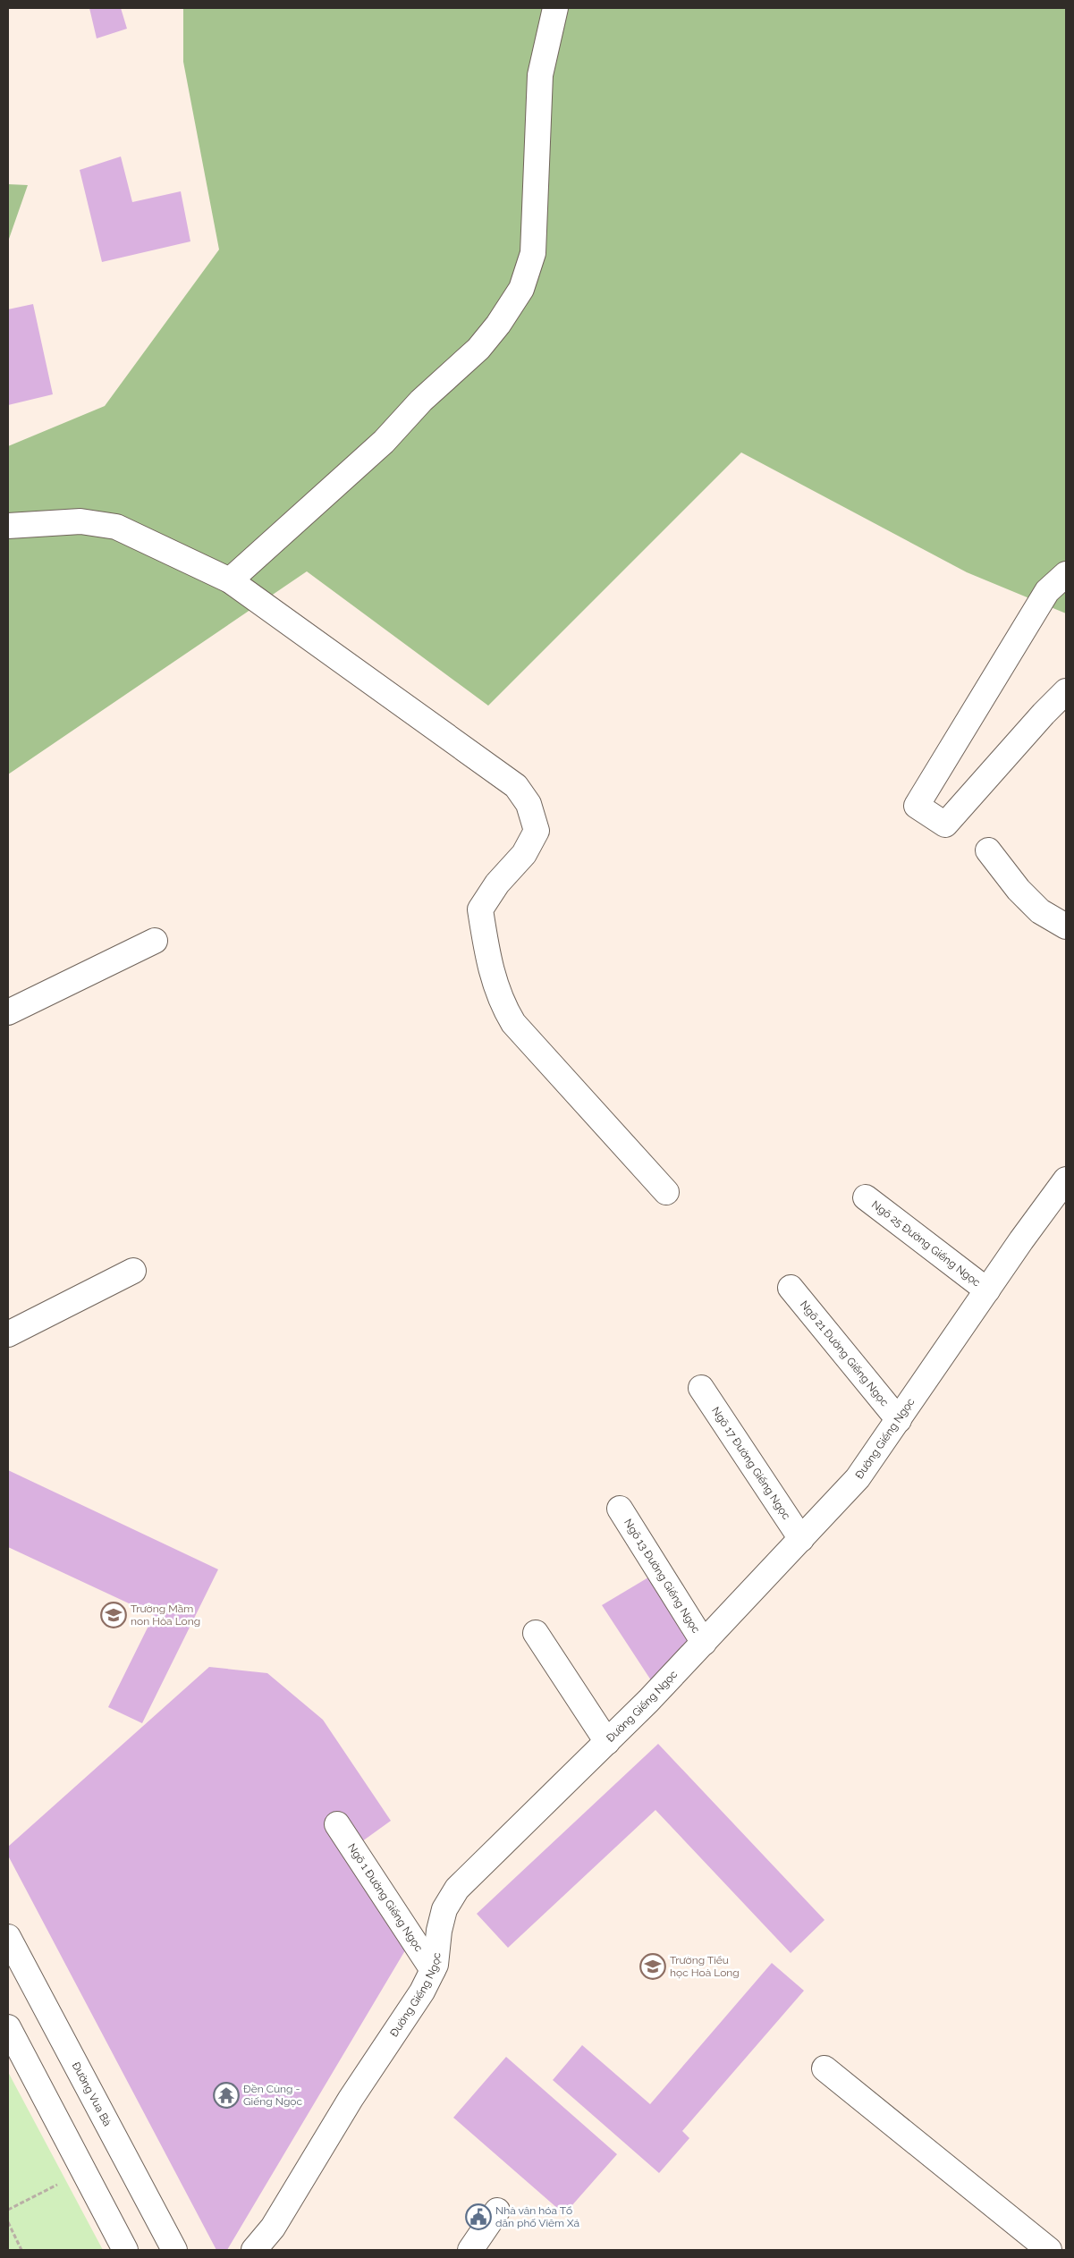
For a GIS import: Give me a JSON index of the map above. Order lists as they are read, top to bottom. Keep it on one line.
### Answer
{"streets":{"street":["Ngõ 25 Đường Giếng Ngọc","Ngõ 21 Đường Giếng Ngọc","Đường Giếng Ngọc","Ngõ 17 Đường Giếng Ngọc","Ngõ 13 Đường Giếng Ngọc","Ngõ 1 Đường Giếng Ngọc","Đường Vua Bà"]},"crossings":[["Ngõ 25 Đường Giếng Ngọc","Đường Giếng Ngọc"],["Ngõ 21 Đường Giếng Ngọc","Đường Giếng Ngọc"],["Đường Giếng Ngọc","Ngõ 17 Đường Giếng Ngọc"],["Đường Giếng Ngọc","Ngõ 13 Đường Giếng Ngọc"],["Đường Giếng Ngọc","Ngõ 1 Đường Giếng Ngọc"]],"places":{"school or university":["Trường Mầm non Hòa Long","Trường Tiểu học Hoà Long"],"temple":["Đền Cùng - Giếng Ngọc"],"public building":["Nhà văn hóa Tổ dân phố Viêm Xá"]}}
